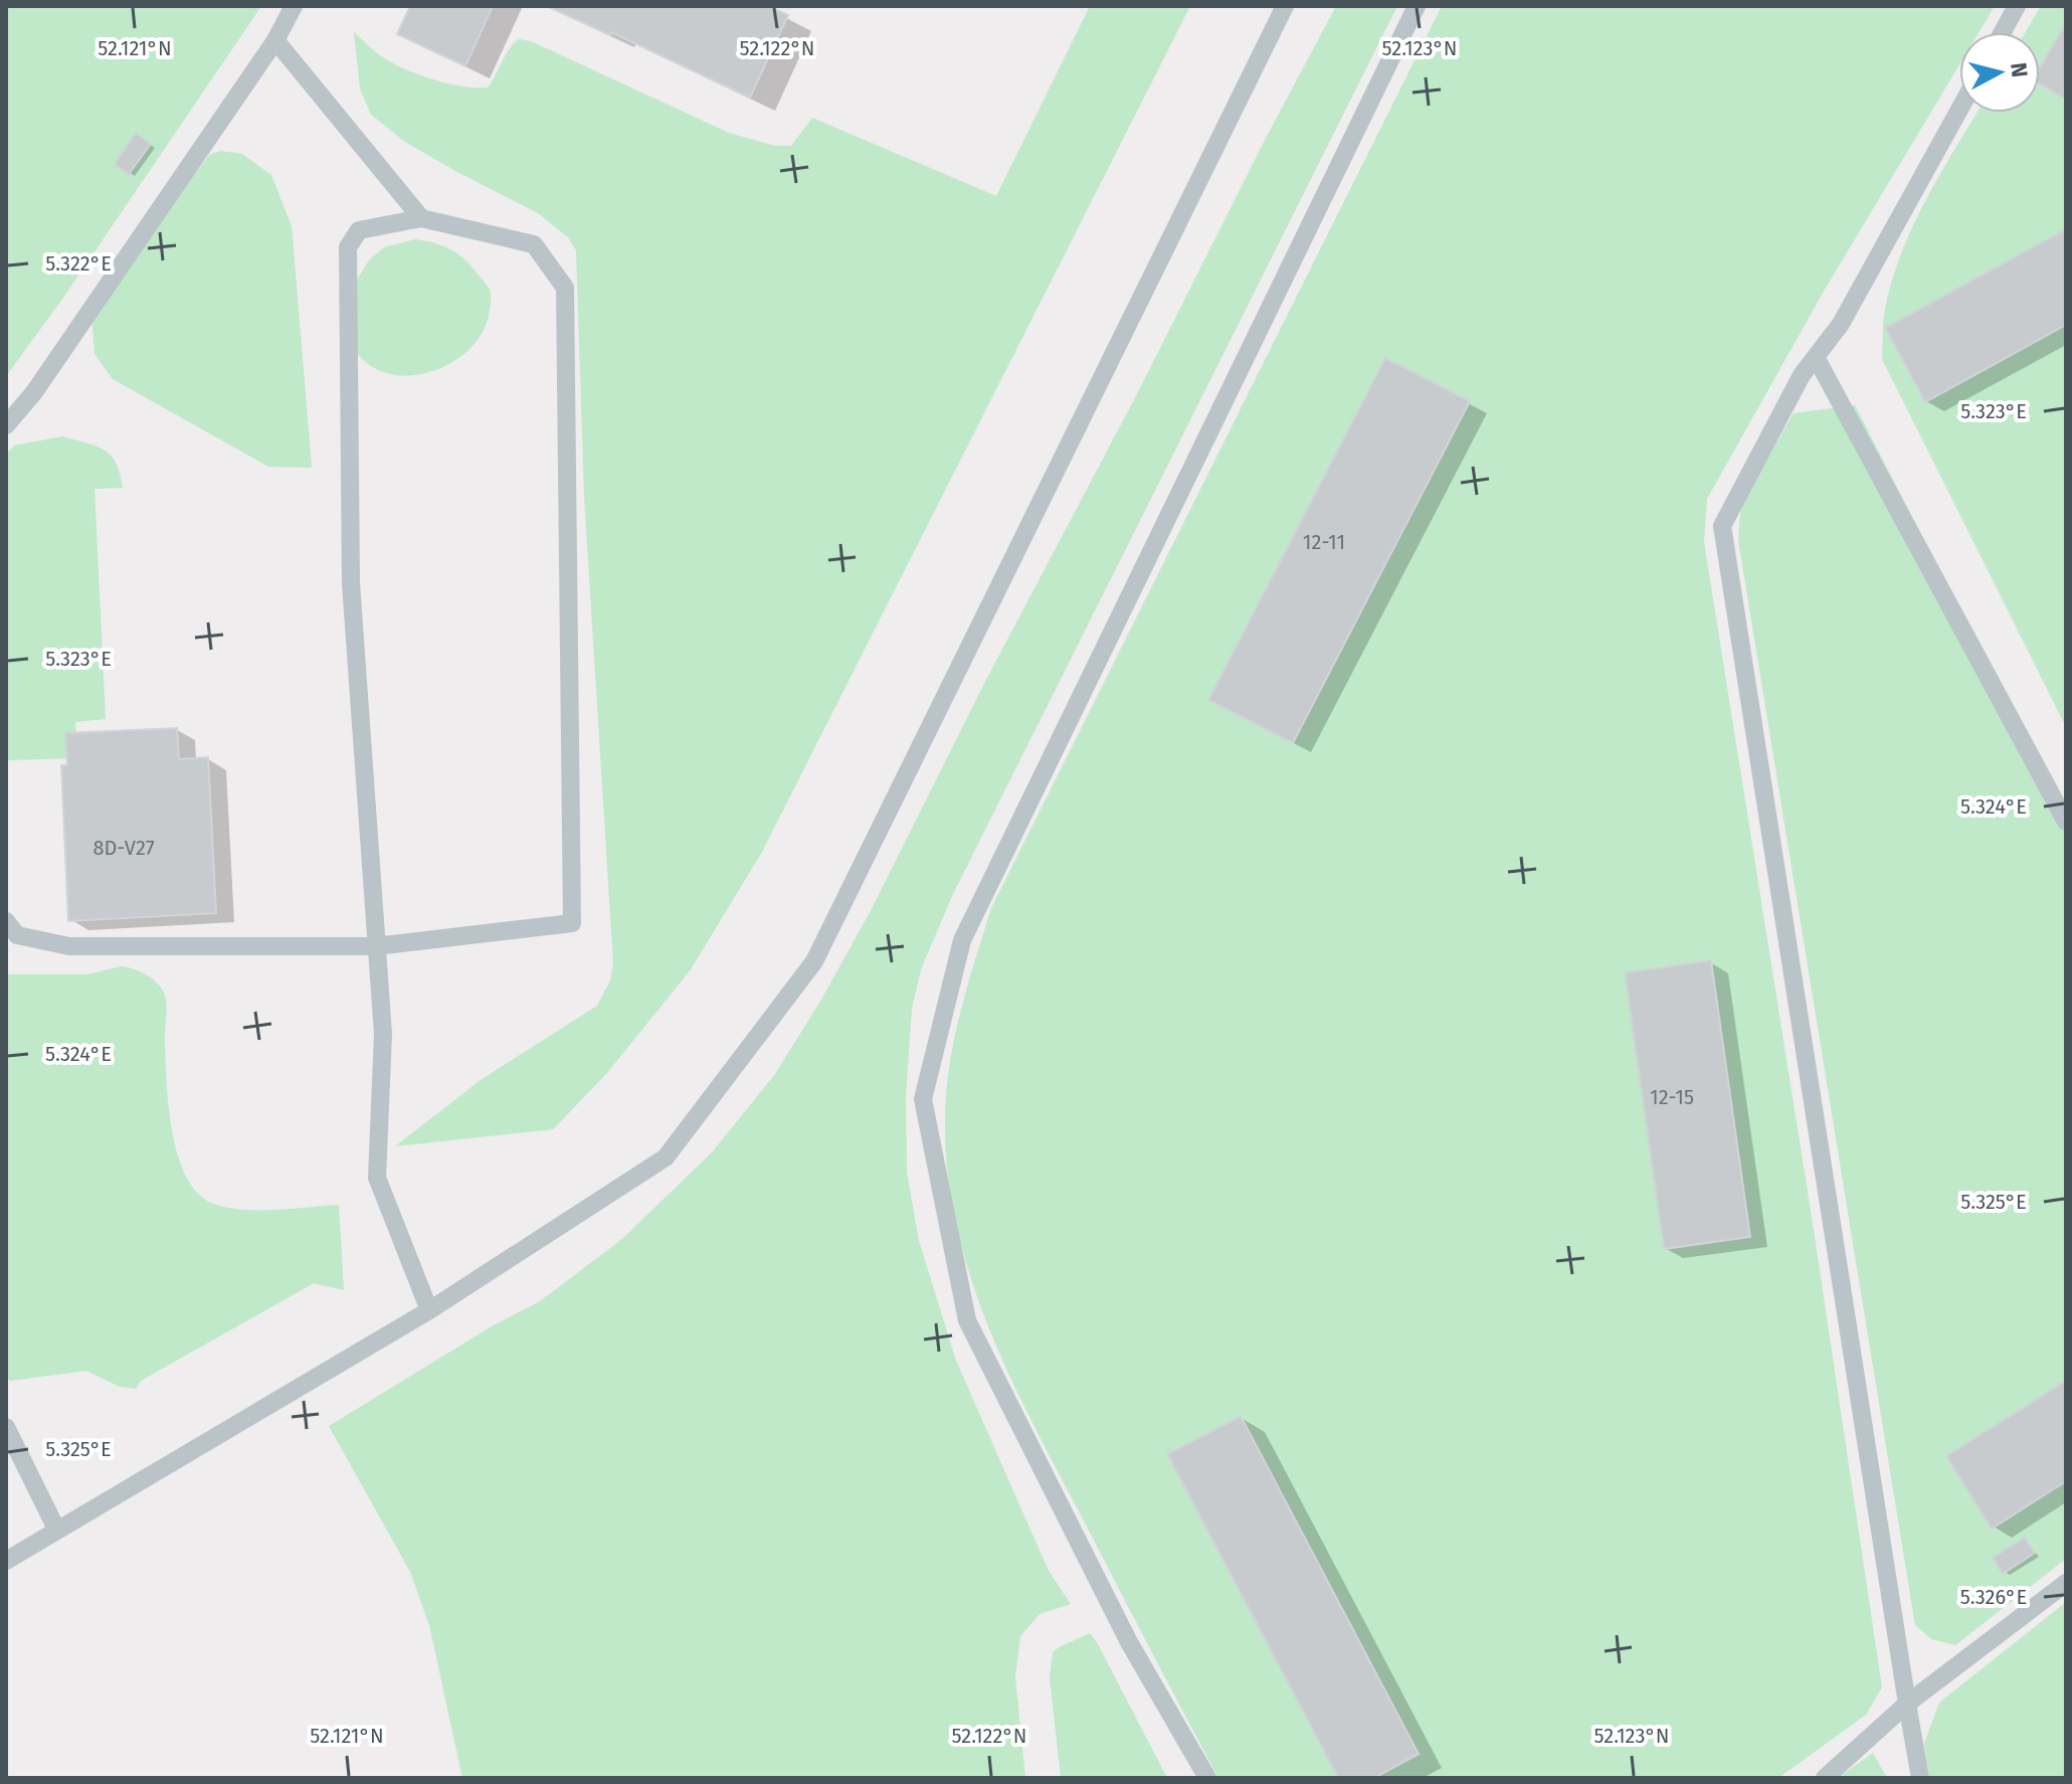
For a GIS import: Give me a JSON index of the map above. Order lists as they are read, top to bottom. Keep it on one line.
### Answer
{"house_numbers":["12-11","8D-V27","12-15"],"north":"right","coordinates":["52.121°N","52.122°N","52.123°N","5.322°E","5.323°E","5.324°E","5.325°E","5.326°E"]}
